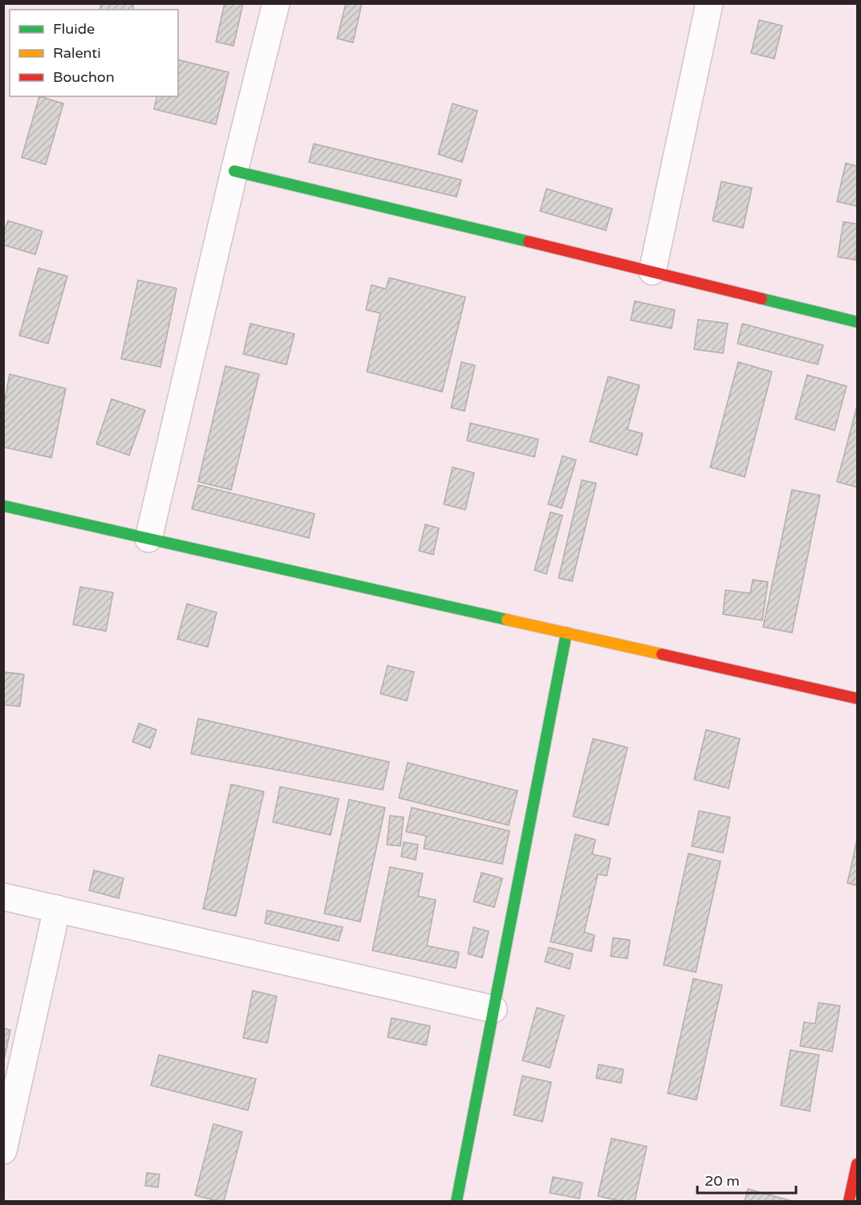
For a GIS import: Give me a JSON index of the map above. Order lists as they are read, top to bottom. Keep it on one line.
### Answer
{"legend":["Fluide","Ralenti","Bouchon"],"scale_bar":"20 m"}
